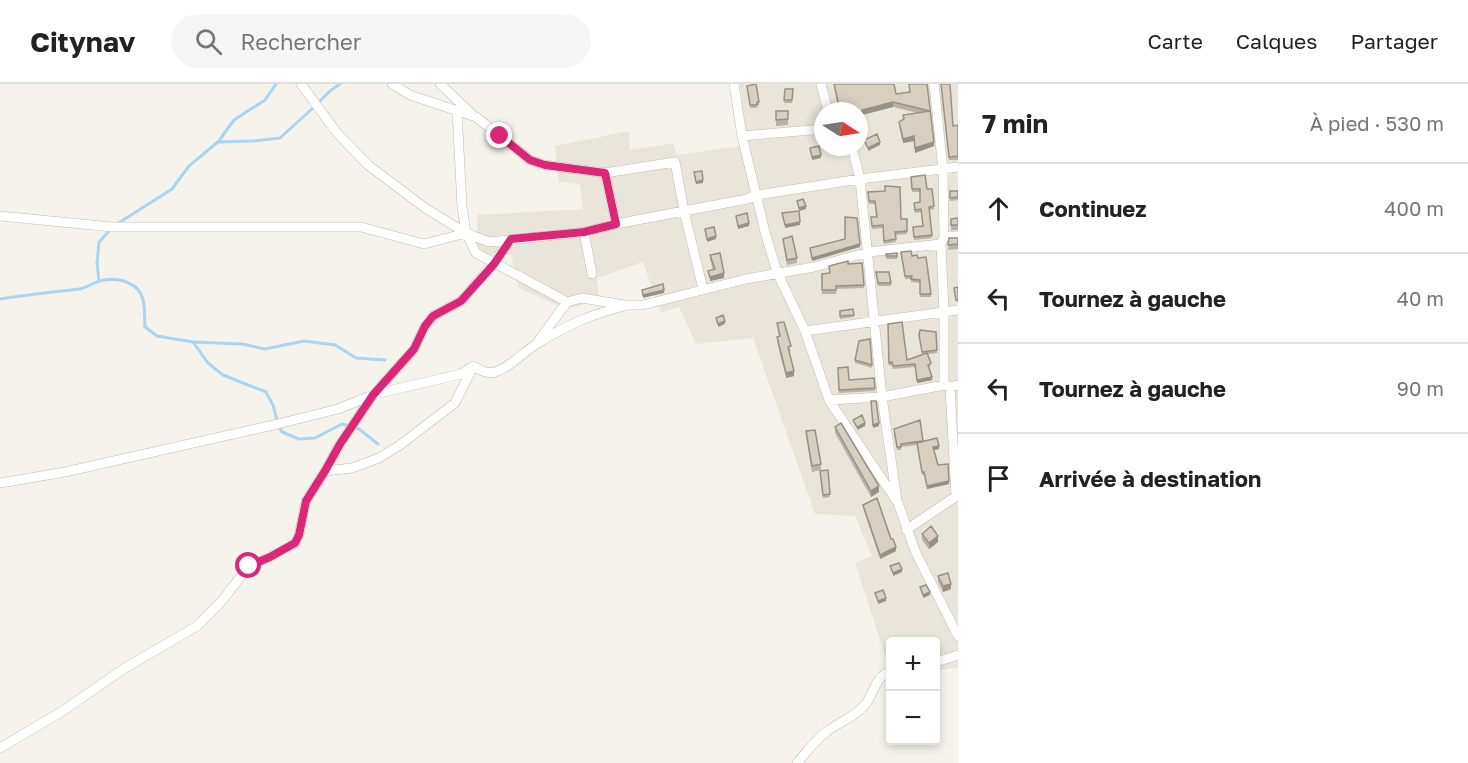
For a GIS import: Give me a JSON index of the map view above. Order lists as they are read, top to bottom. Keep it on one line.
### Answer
{"north":"right","page":{"header":"Citynav","search":"Rechercher","nav":["Carte","Calques","Partager"],"heading":["7 min","À pied · 530 m"],"list":[["Continuez","400 m"],["Tournez à gauche","40 m"],["Tournez à gauche","90 m"],"Arrivée à destination"],"map_buttons":["+","−"]}}
